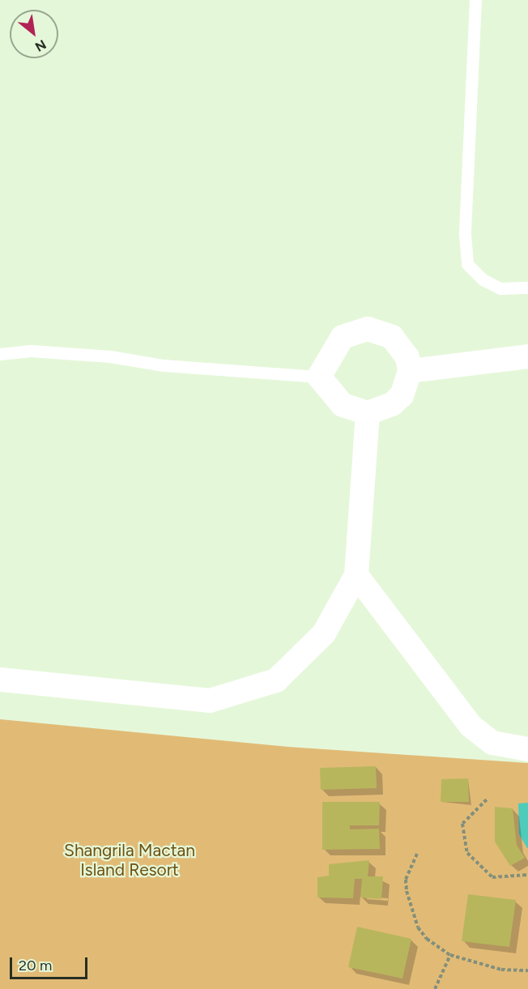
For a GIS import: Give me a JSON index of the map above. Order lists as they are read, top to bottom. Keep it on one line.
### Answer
{"parks":["Shangrila Mactan Island Resort"],"scale_bar":"20 m","north":"bottom right"}
